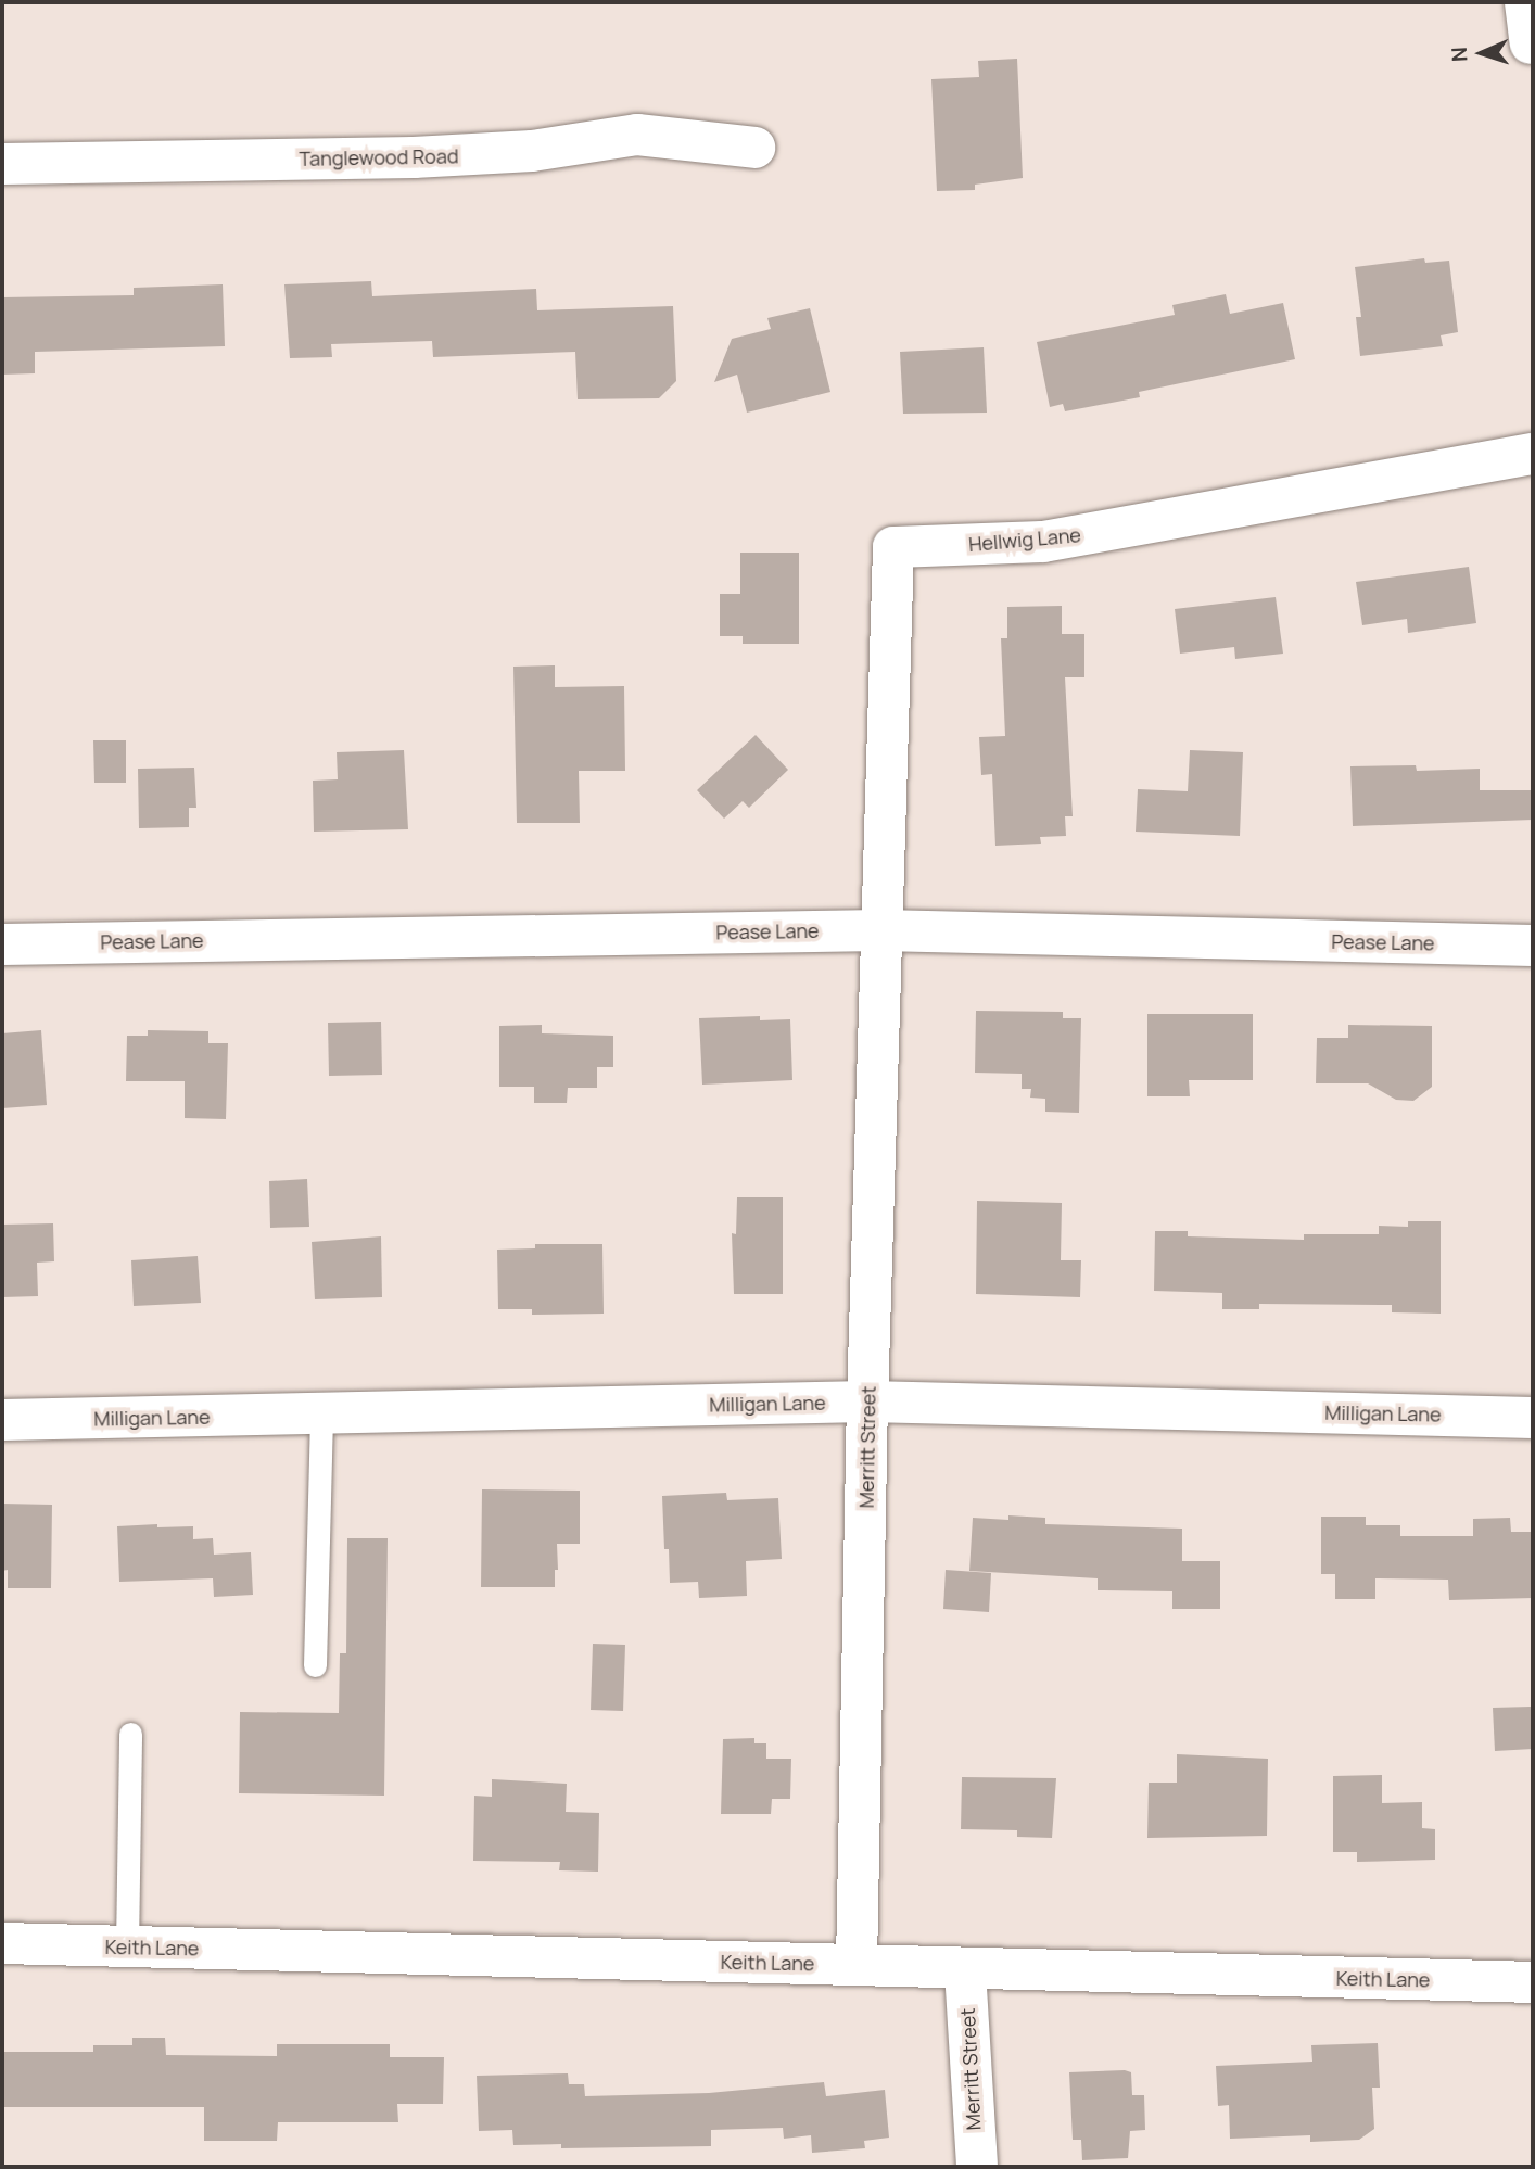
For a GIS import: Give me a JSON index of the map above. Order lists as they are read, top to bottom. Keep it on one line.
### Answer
{"streets":{"street":["Tanglewood Road","Hellwig Lane","Pease Lane","Milligan Lane","Merritt Street","Keith Lane"]},"crossings":[["Hellwig Lane","Pease Lane"],["Hellwig Lane","Merritt Street"],["Pease Lane","Merritt Street"],["Milligan Lane","Merritt Street"],["Merritt Street","Keith Lane"]],"north":"left"}
